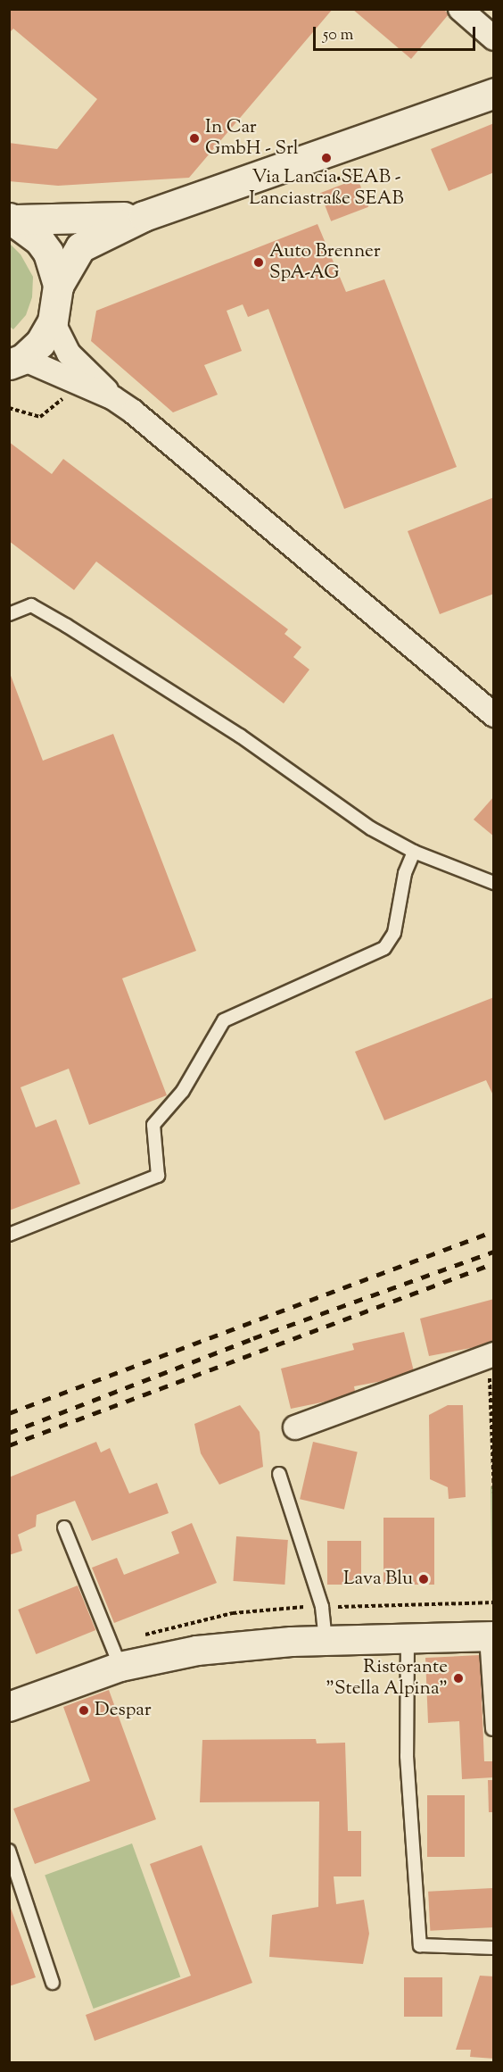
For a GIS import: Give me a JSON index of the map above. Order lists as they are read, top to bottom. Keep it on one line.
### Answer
{"places":["In Car GmbH - Srl","Via Lancia SEAB - Lanciastraße SEAB","Auto Brenner SpA-AG","Lava Blu","Ristorante \"Stella Alpina\"","Despar"],"scale_bar":"50 m"}
